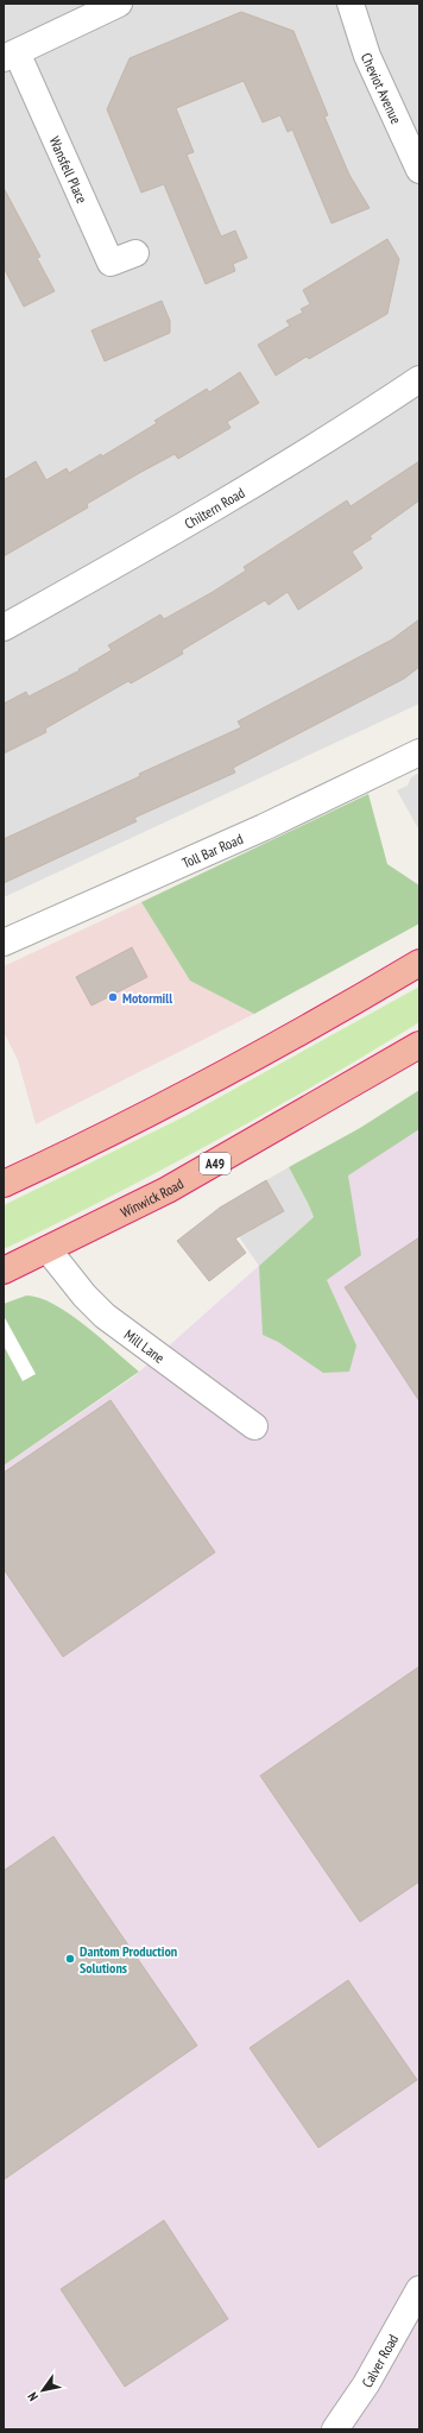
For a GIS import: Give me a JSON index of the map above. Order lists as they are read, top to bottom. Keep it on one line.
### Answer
{"streets":{"highway":["A49","Winwick Road"],"street":["Cheviot Avenue","Wansfell Place","Chiltern Road","Toll Bar Road","Mill Lane","Calver Road"]},"crossings":[["Winwick Road","Mill Lane"]],"places":["Motormill","Dantom Production Solutions"],"north":"bottom left"}
